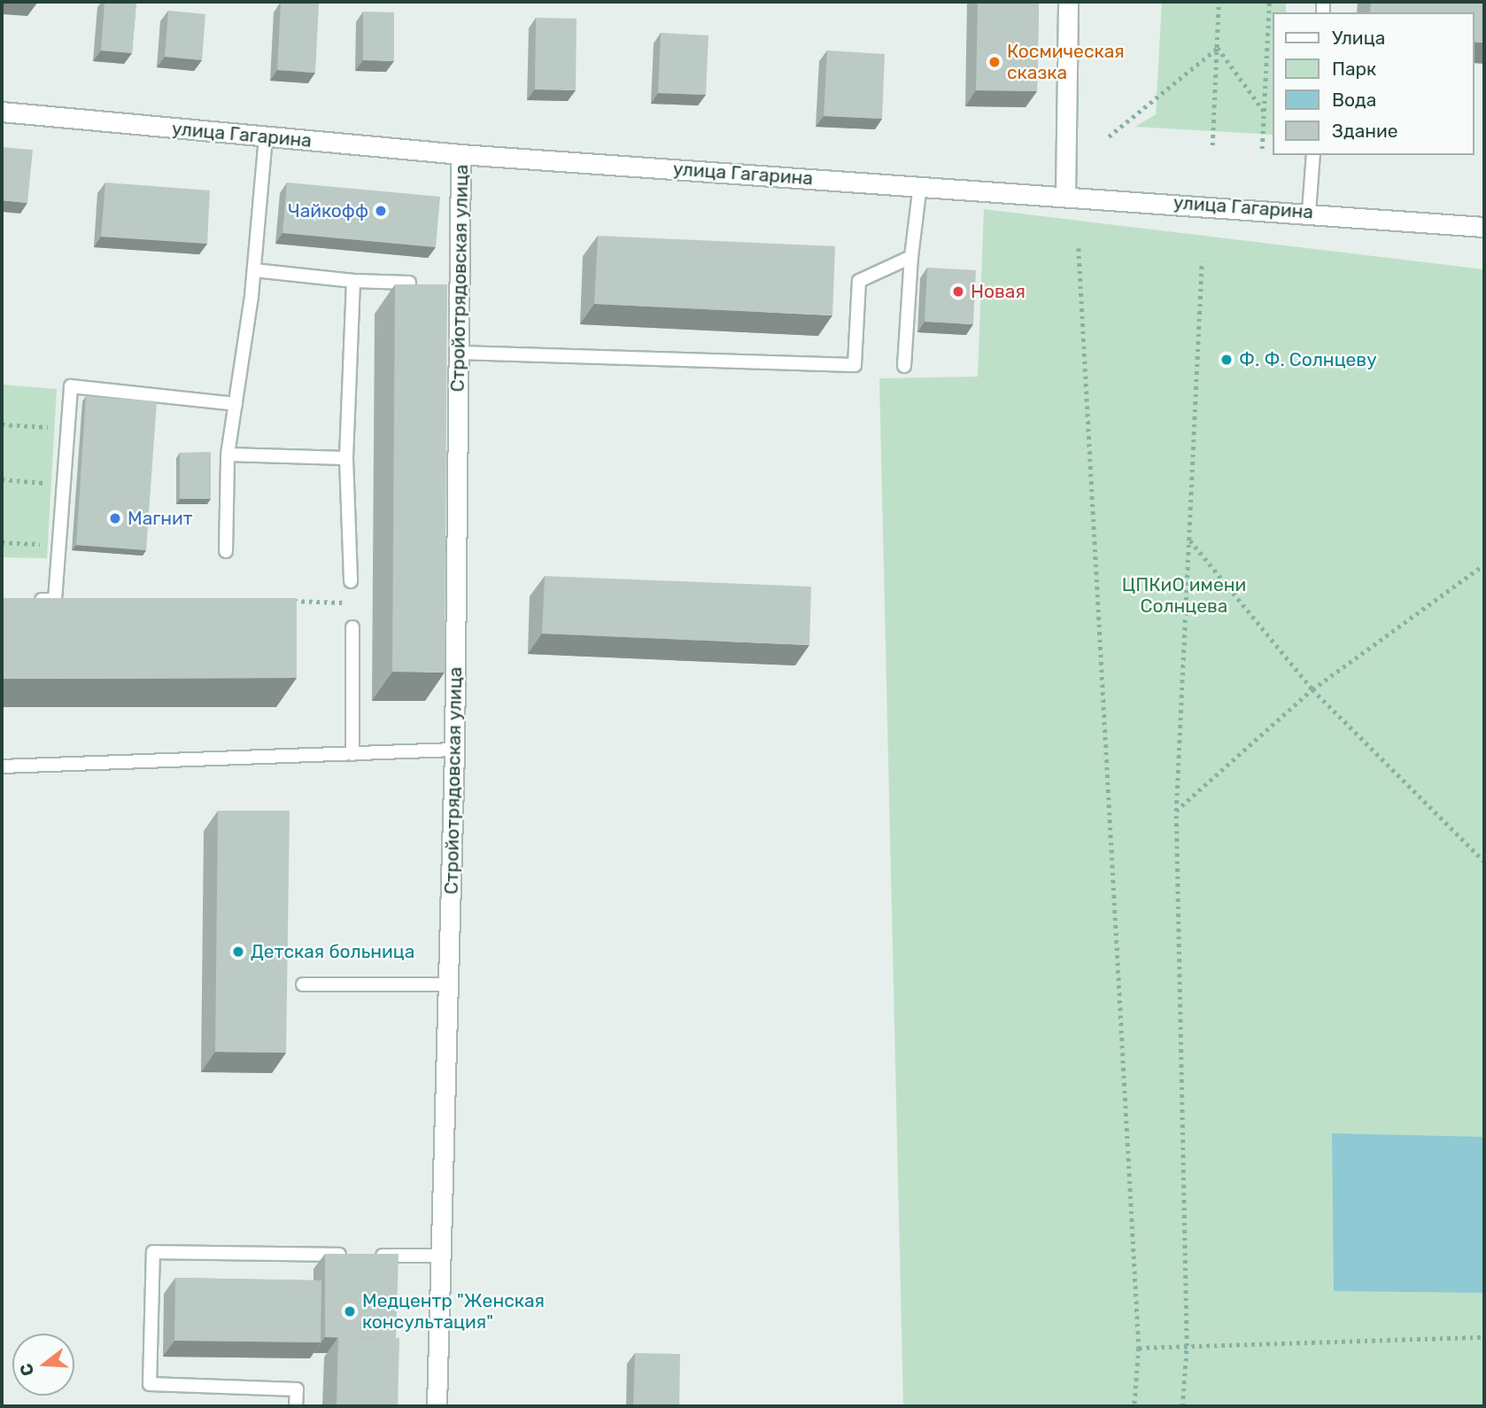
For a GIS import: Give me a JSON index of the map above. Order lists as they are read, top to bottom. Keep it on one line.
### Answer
{"streets":{"main road":["улица Гагарина","Стройотрядовская улица"]},"crossings":[["улица Гагарина","Стройотрядовская улица"]],"parks":["ЦПКиО имени Солнцева"],"places":["Космическая сказка","Чайкофф","Новая","Ф. Ф. Солнцеву","Магнит","Детская больница","Медцентр \"Женская консультация\""],"legend":["Улица","Парк","Вода","Здание"],"north":"left"}
